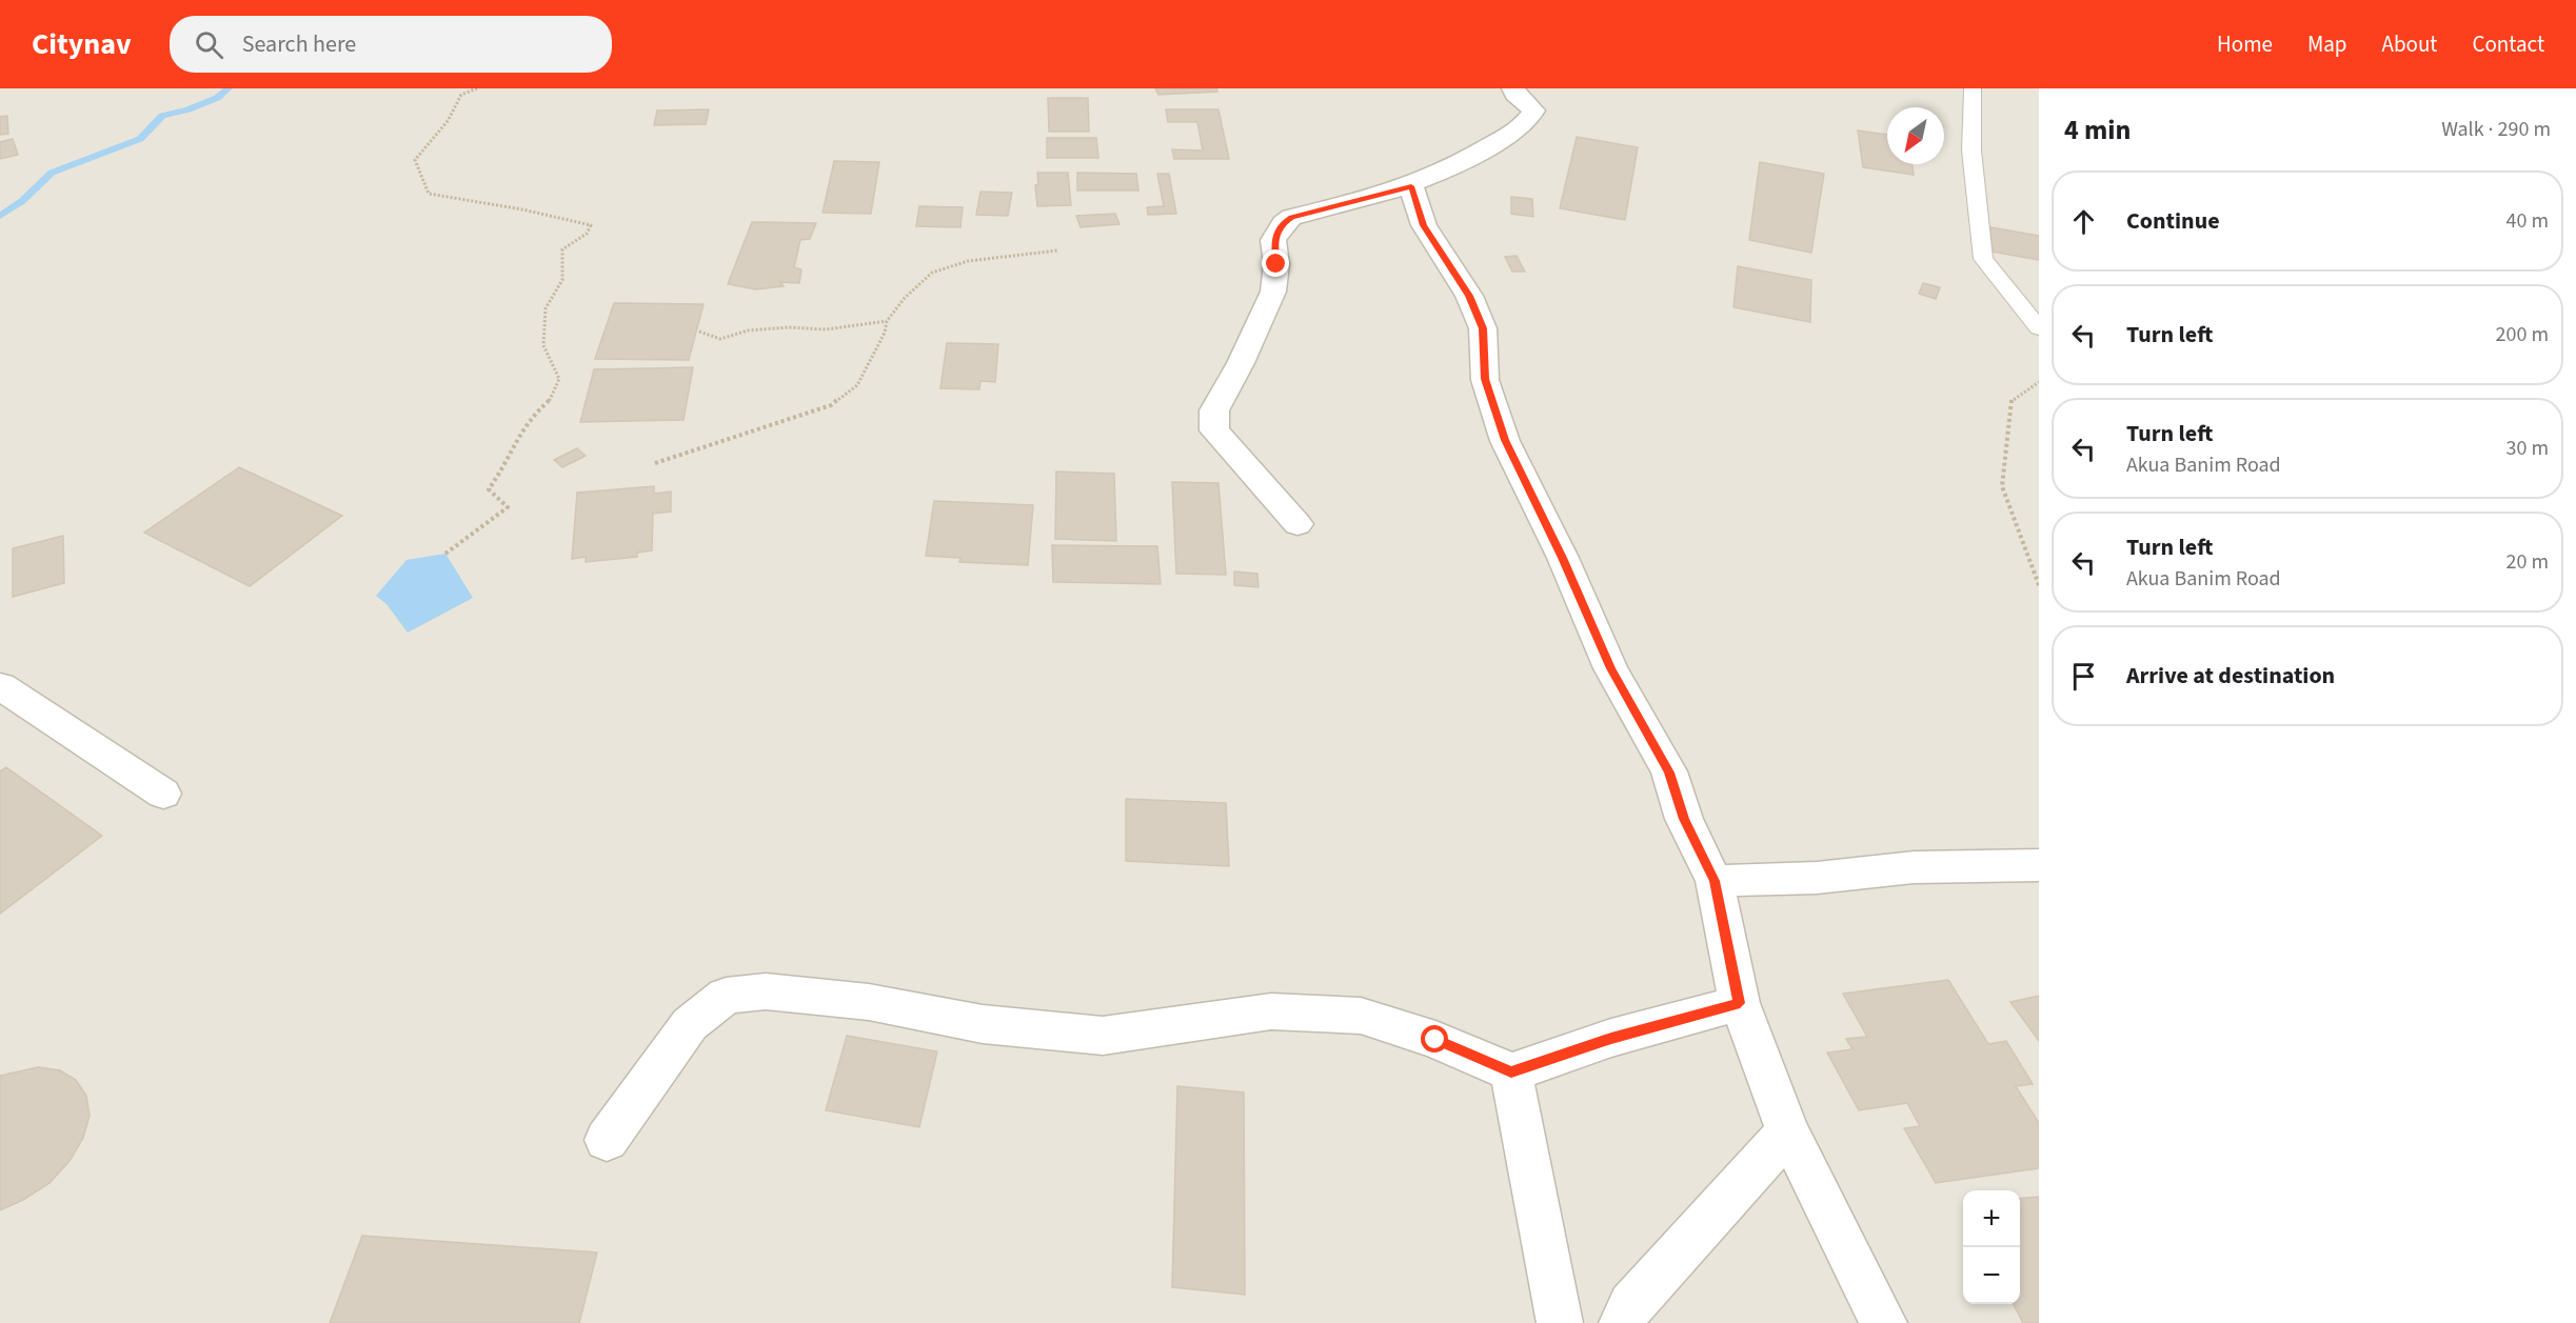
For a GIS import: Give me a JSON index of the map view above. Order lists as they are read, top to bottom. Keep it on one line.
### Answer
{"north":"bottom left","page":{"header":"Citynav","search":"Search here","nav":["Home","Map","About","Contact"],"heading":["4 min","Walk · 290 m"],"list":[["Continue","40 m"],["Turn left","200 m"],["Turn left","Akua Banim Road","30 m"],["Turn left","Akua Banim Road","20 m"],"Arrive at destination"],"map_buttons":["+","−"]}}
